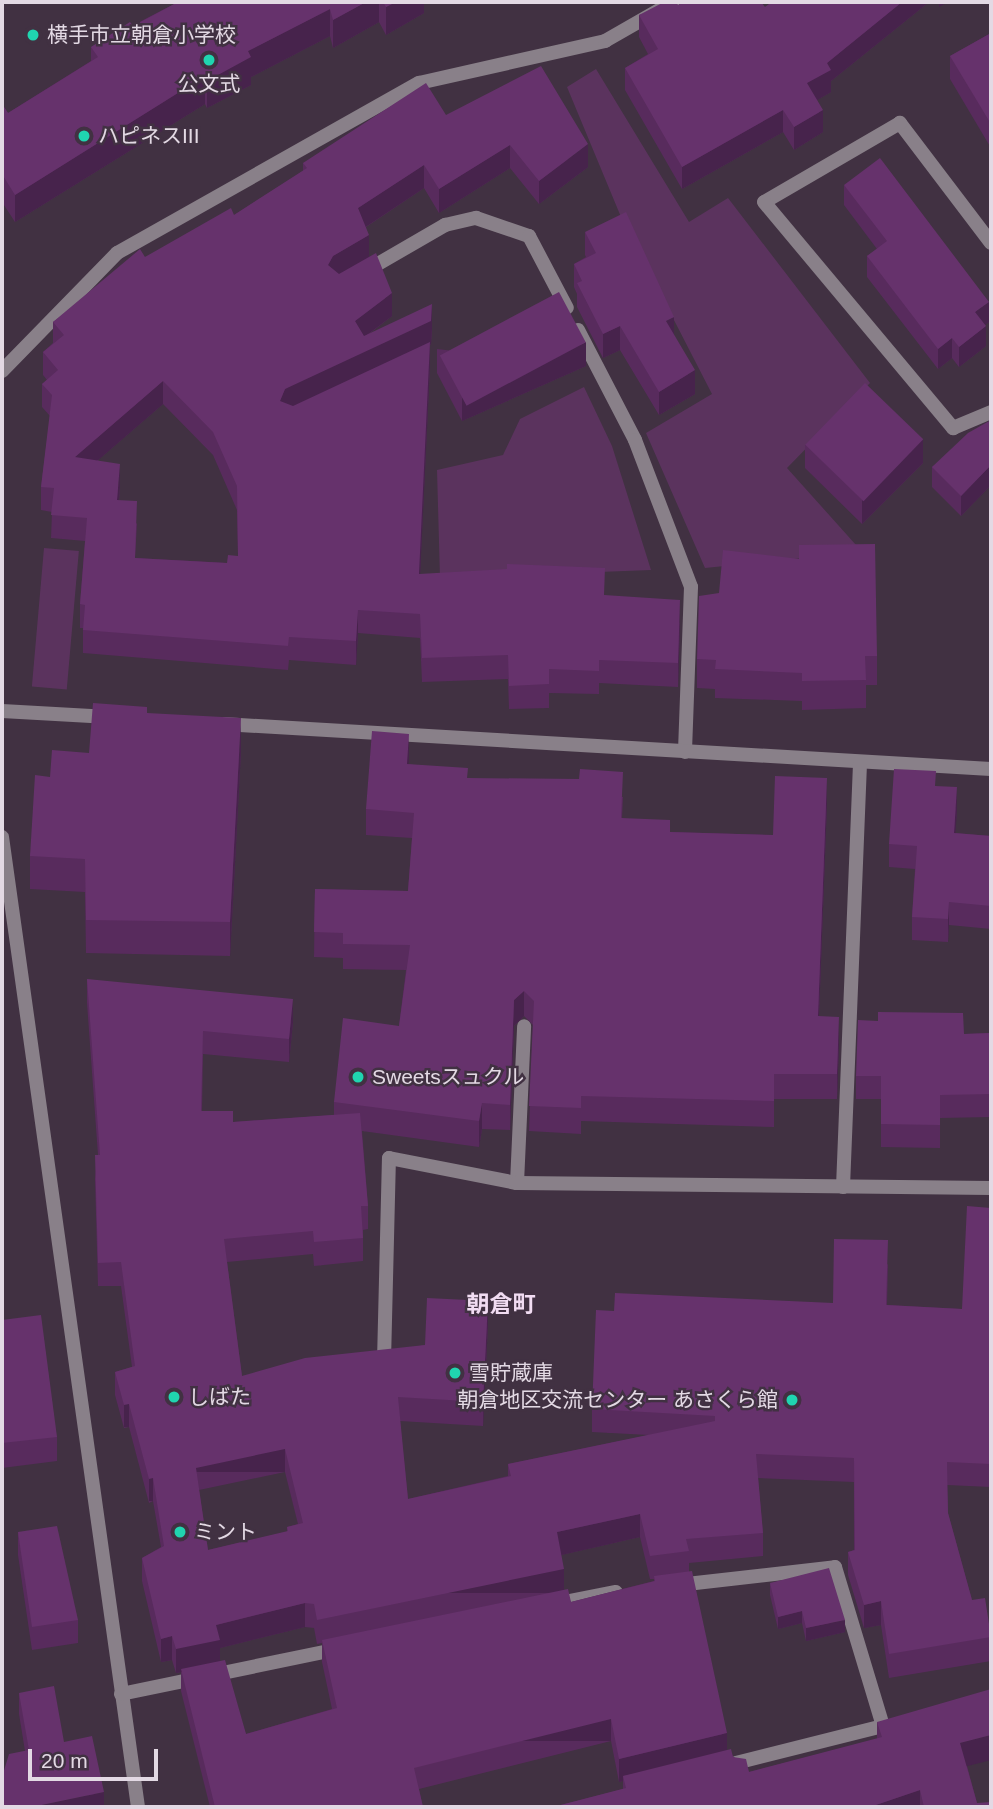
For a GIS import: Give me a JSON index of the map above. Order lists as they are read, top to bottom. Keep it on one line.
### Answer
{"districts":["朝倉町"],"places":["横手市立朝倉小学校","公文式","ハピネスIII","Sweetsスュクル","雪貯蔵庫","しばた","朝倉地区交流センター あさくら館","ミント"],"scale_bar":"20 m"}
